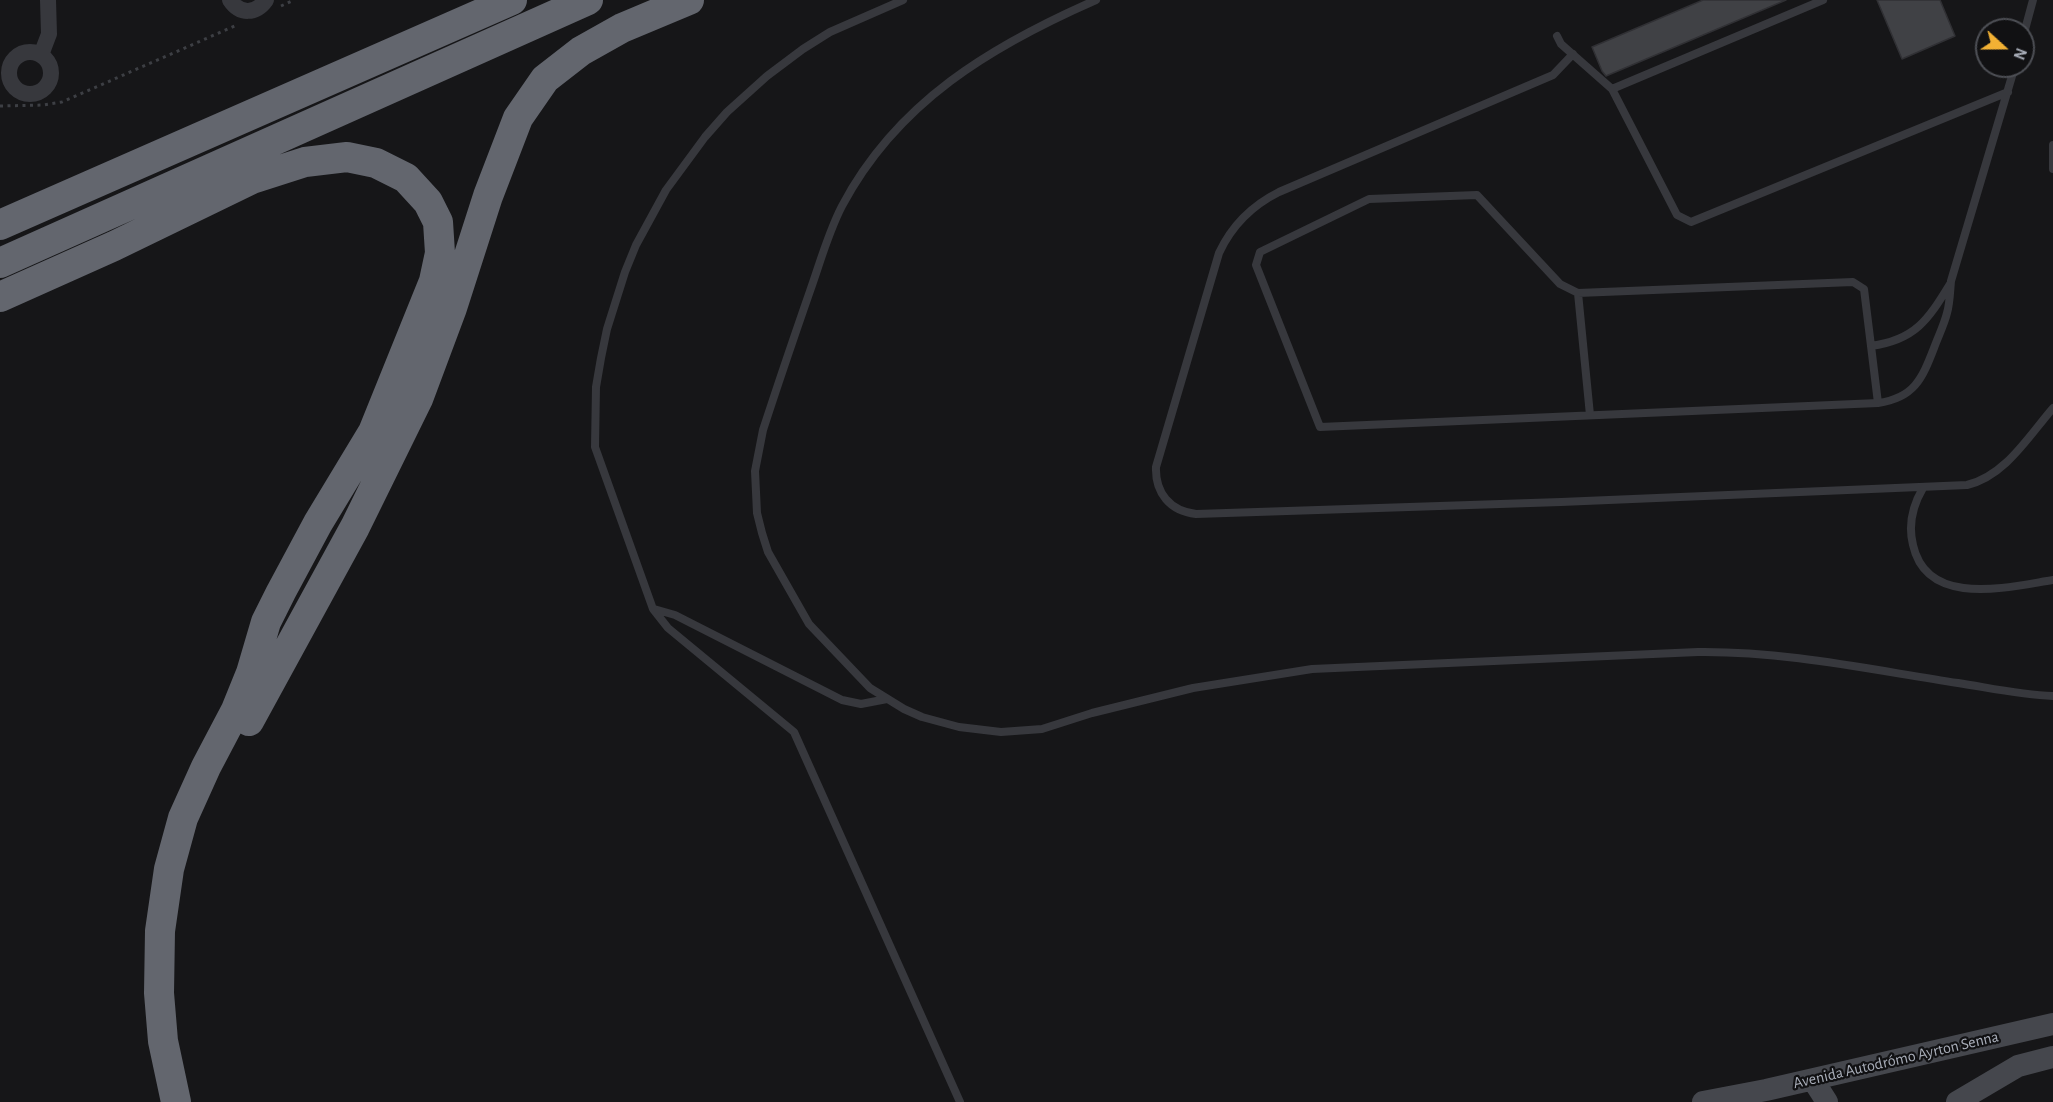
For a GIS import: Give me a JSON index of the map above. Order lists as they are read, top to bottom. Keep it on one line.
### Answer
{"streets":{"street":["Avenida Autodrómo Ayrton Senna"]},"north":"right"}
